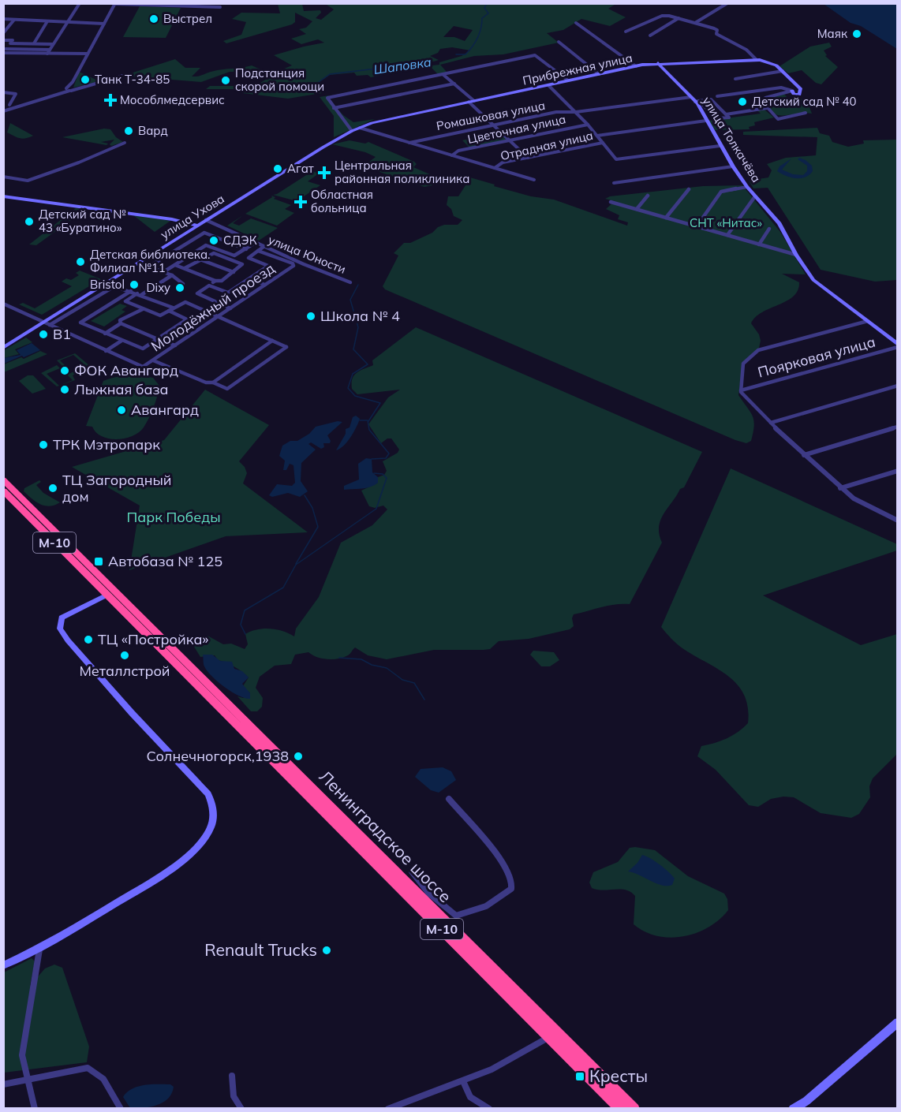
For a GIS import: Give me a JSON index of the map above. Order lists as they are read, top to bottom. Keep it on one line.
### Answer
{"streets":{"highway":["М-10","Ленинградское шоссе"],"street":["Прибрежная улица","Ромашковая улица","Цветочная улица","улица Толкачёва","Отрадная улица","улица Ухова","улица Юности","Молодёжный проезд","Поярковая улица"]},"crossings":[["Прибрежная улица","улица Толкачёва"],["Прибрежная улица","улица Ухова"],["Ромашковая улица","улица Толкачёва"],["улица Толкачёва","Поярковая улица"],["улица Ухова","улица Юности"],["М-10","Ленинградское шоссе"]],"water":["Шаповка"],"parks":["СНТ «Нитас»","Парк Победы"],"places":{"other":["Выстрел","Маяк","Танк Т-34-85","Подстанция скорой помощи","Детский сад № 40","Вард","Агат","Детский сад № 43 «Буратино»","СДЭК","Детская библиотека. Филиал №11","Bristol","Dixy","Школа № 4","В1","ФОК Авангард","Лыжная база","Авангард","ТРК Мэтропарк","ТЦ Загородный дом","ТЦ «Постройка»","Металлстрой","Солнечногорск,1938","Renault Trucks"],"health":["Мособлмедсервис","Центральная районная поликлиника","Областная больница"],"transit":["Автобаза № 125","Кресты"]}}
